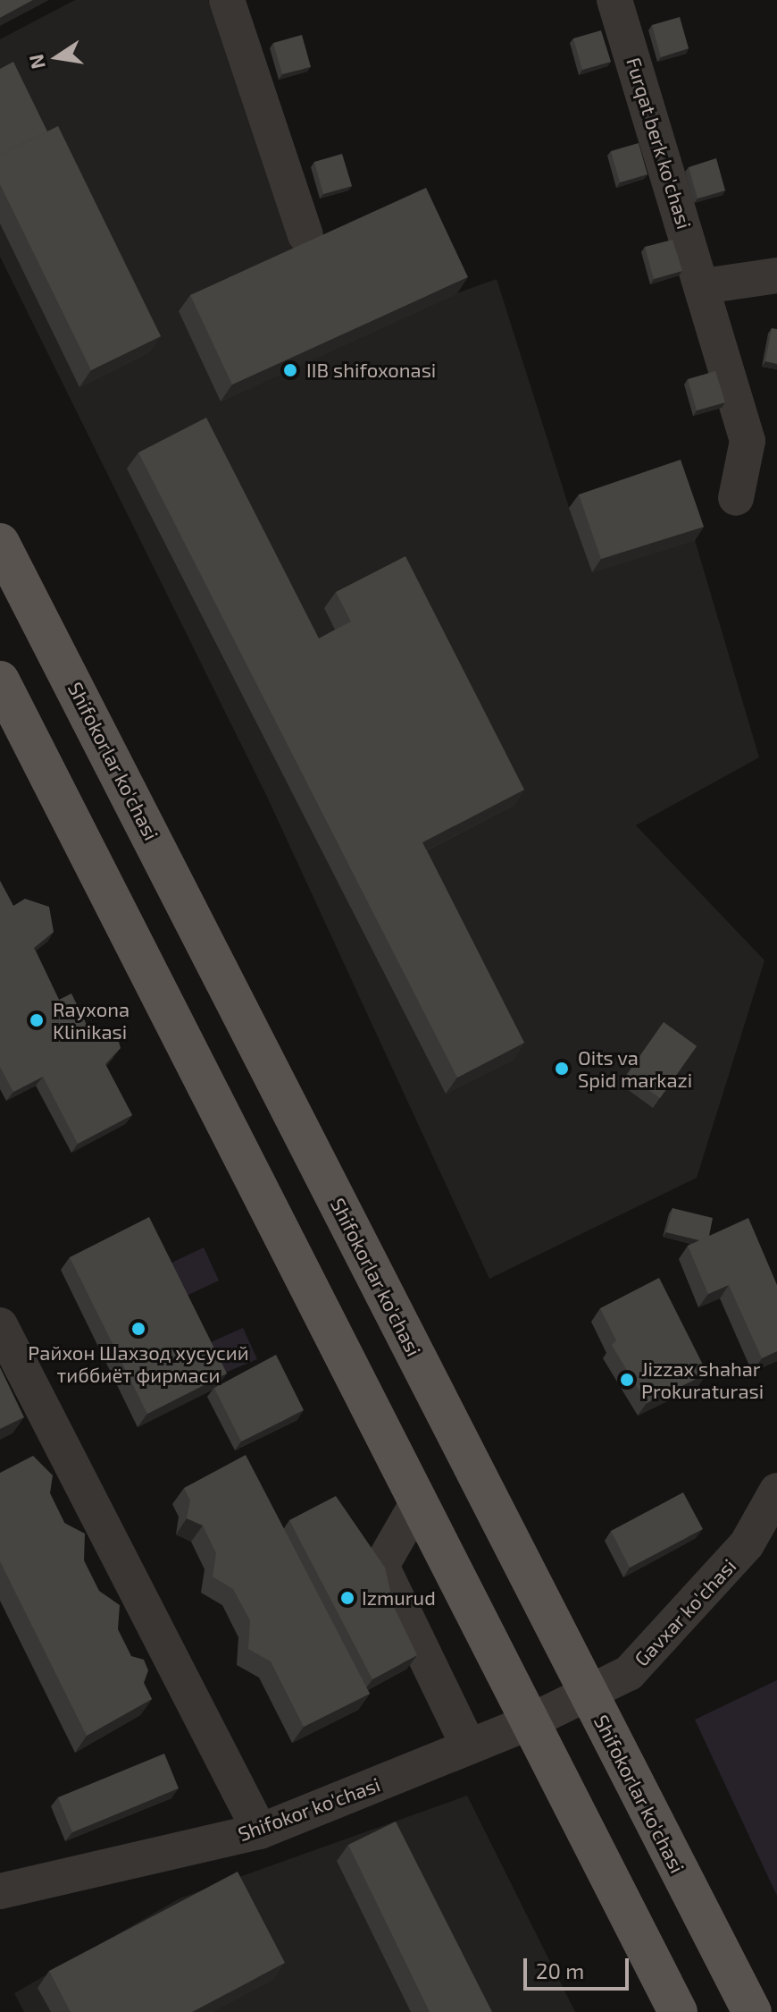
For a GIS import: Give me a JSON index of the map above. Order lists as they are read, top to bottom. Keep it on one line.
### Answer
{"streets":{"main road":["Shifokorlar ko'chasi"],"street":["Furqat berk ko'chasi","Gavxar ko'chasi","Shifokor ko'chasi"]},"crossings":[["Shifokorlar ko'chasi","Gavxar ko'chasi"],["Gavxar ko'chasi","Shifokor ko'chasi"]],"places":["IIB shifoxonasi","Rayxona Klinikasi","Oits va Spid markazi","Райхон Шахзод хусусий тиббиёт фирмаси","Jizzax shahar Prokuraturasi","Izmurud"],"scale_bar":"20 m","north":"left"}
